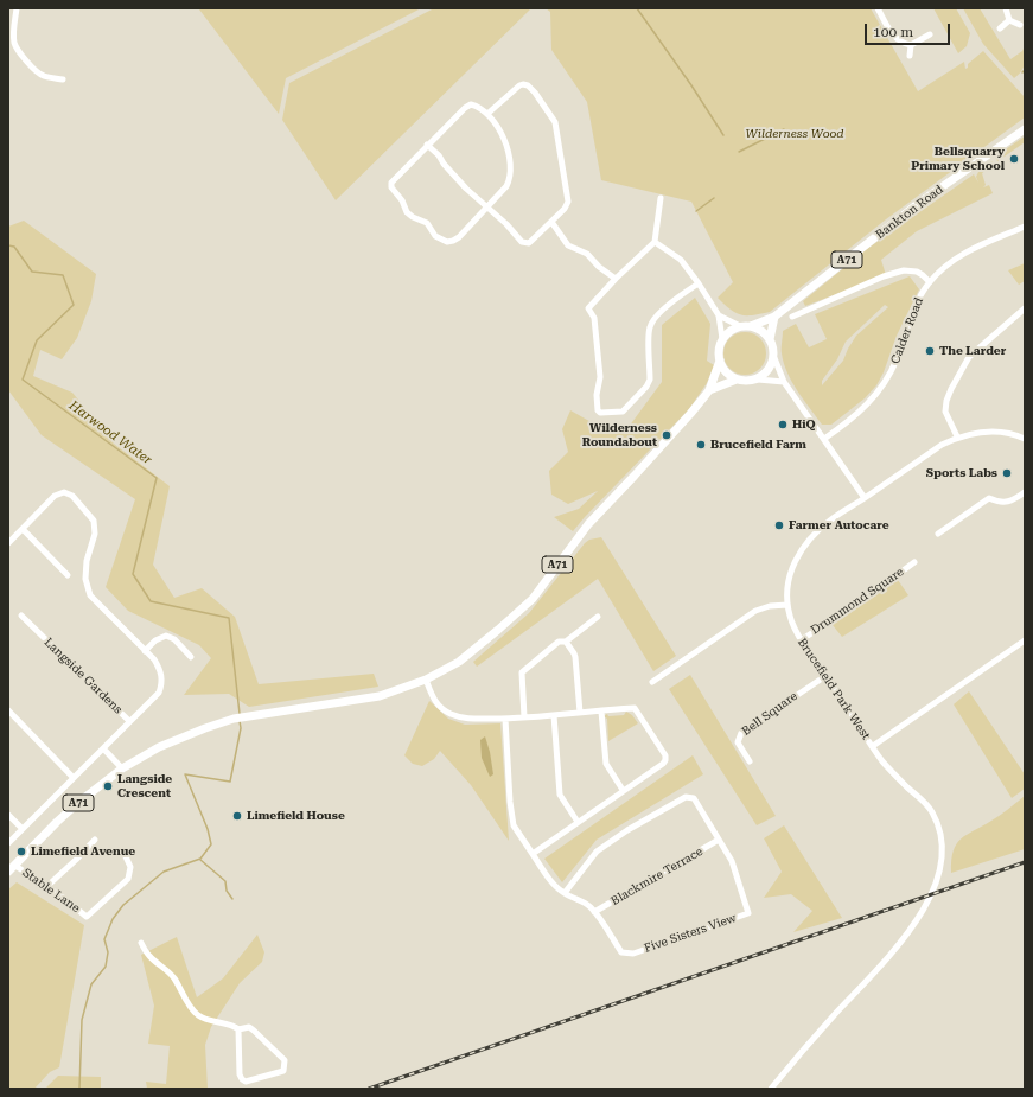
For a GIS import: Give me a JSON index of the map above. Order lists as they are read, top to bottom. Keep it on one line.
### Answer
{"streets":{"main road":["Bankton Road","A71"],"street":["Calder Road","Drummond Square","Langside Gardens","Brucefield Park West","Bell Square","Blackmire Terrace","Stable Lane","Five Sisters View"]},"crossings":[["Bankton Road","A71"],["A71","Stable Lane"],["Drummond Square","Brucefield Park West"],["Brucefield Park West","Bell Square"],["Blackmire Terrace","Five Sisters View"]],"water":["Harwood Water"],"parks":["Wilderness Wood"],"places":["Bellsquarry Primary School","The Larder","HiQ","Wilderness Roundabout","Brucefield Farm","Sports Labs","Farmer Autocare","Langside Crescent","Limefield House","Limefield Avenue"],"scale_bar":"100 m"}
